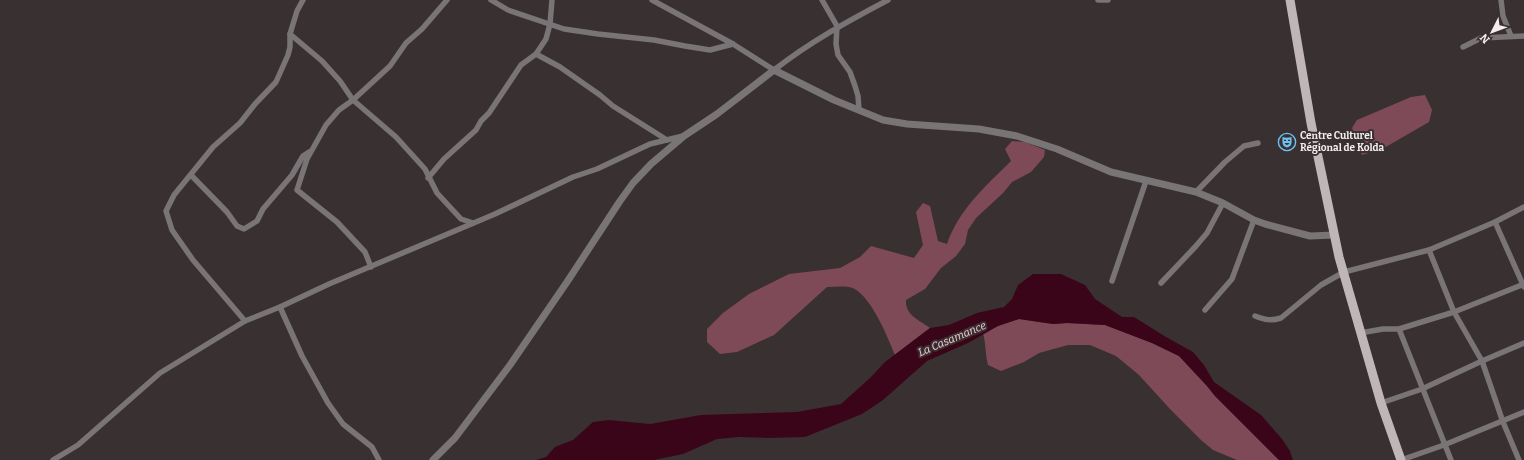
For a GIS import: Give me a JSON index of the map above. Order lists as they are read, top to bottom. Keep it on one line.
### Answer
{"water":["La Casamance"],"places":{"theatre":["Centre Culturel Régional de Kolda"]},"north":"bottom left"}
